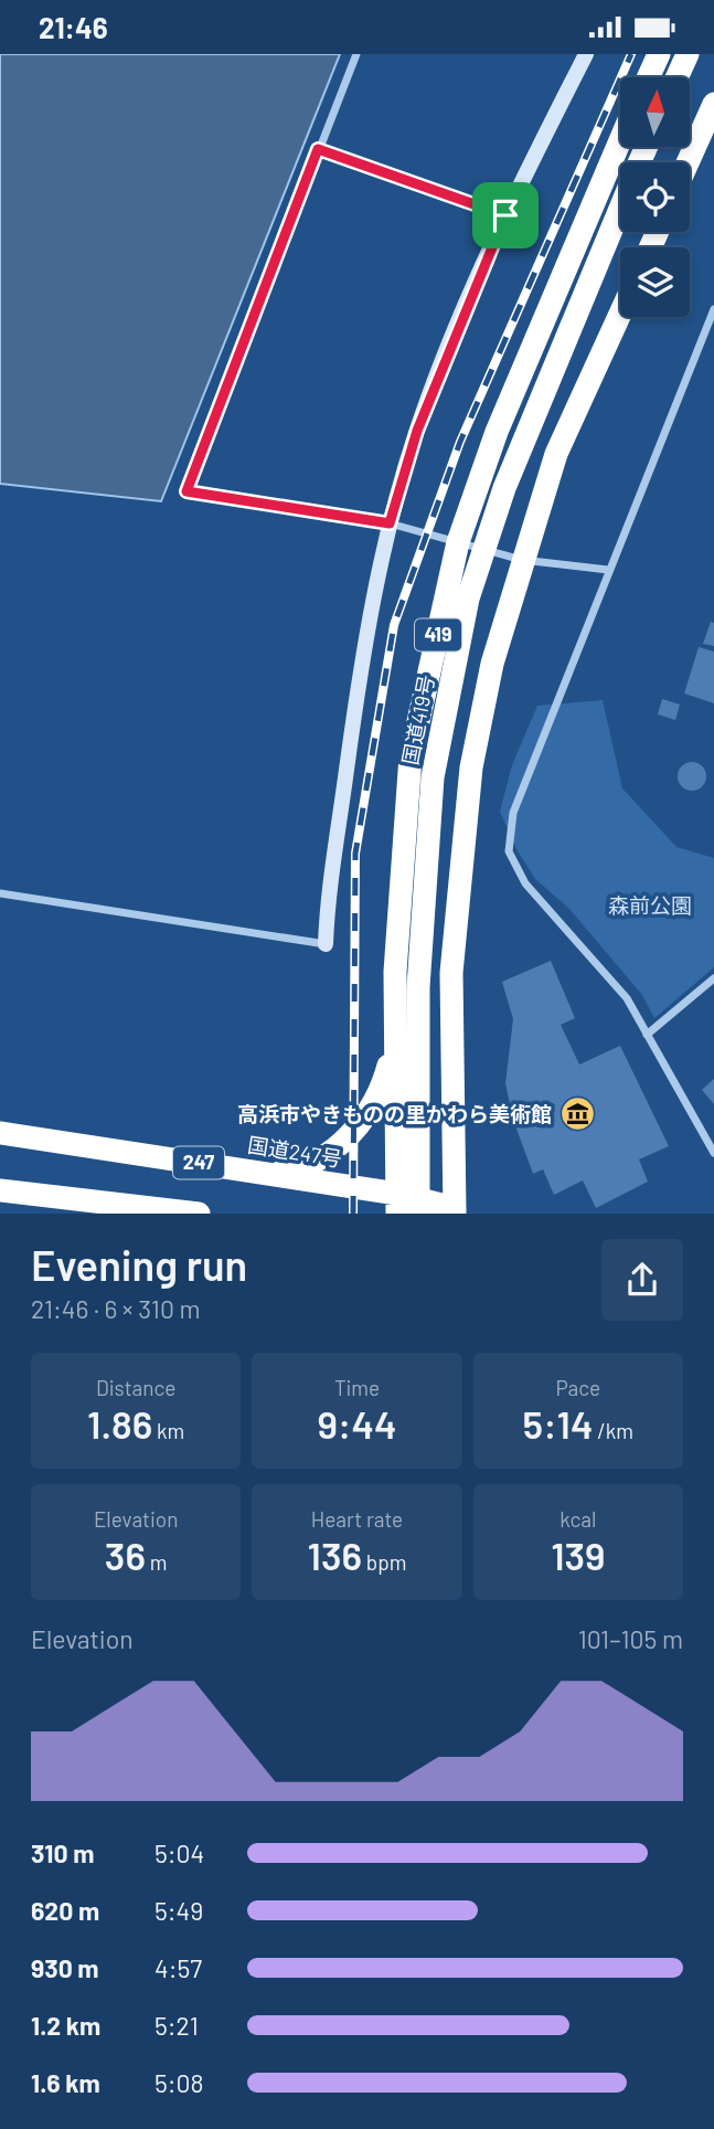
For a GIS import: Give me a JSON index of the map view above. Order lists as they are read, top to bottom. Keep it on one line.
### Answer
{"streets":{"highway":["419","国道419号","国道247号","247"]},"crossings":[["419","国道247号"]],"parks":["森前公園"],"places":{"museum":["高浜市やきものの里かわら美術館"]},"north":"top","page":{"status":"21:46","heading":["Evening run","21:46 · 6 × 310 m"],"stats":[["Distance","1.86 km"],["Time","9:44"],["Pace","5:14 /km"],["Elevation","36 m"],["Heart rate","136 bpm"],["kcal","139"]],"chart":["Elevation","101–105 m"],"list":[{"name":"310 m","note":"5:04"},{"name":"620 m","note":"5:49"},{"name":"930 m","note":"4:57"},{"name":"1.2 km","note":"5:21"},{"name":"1.6 km","note":"5:08"}]}}
